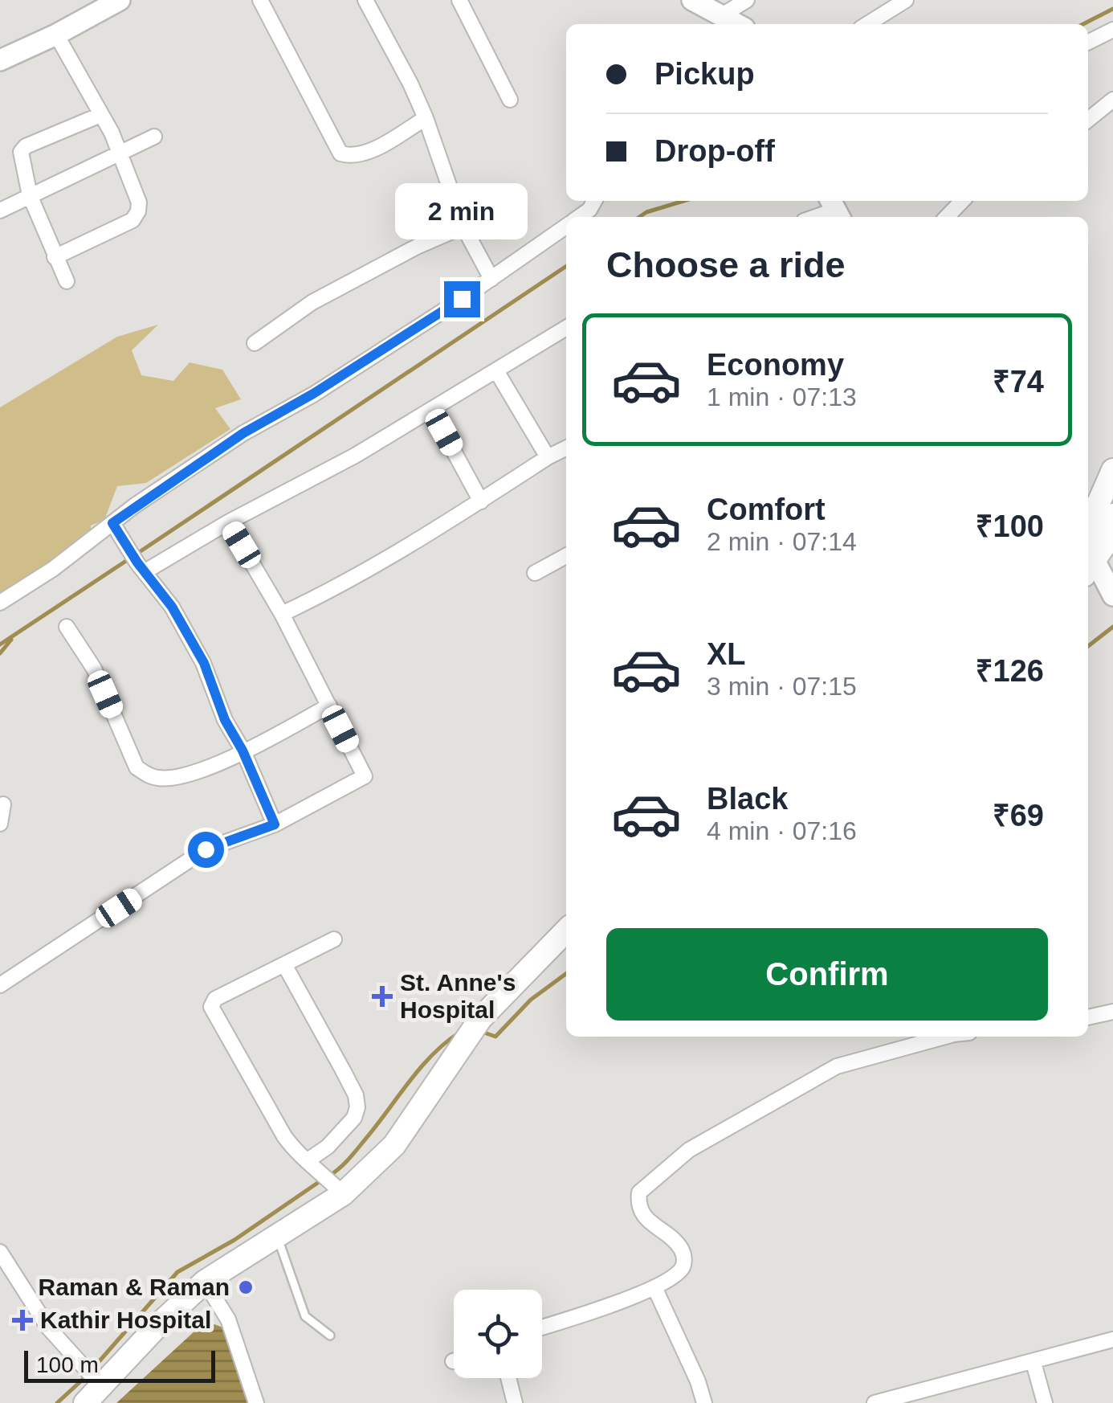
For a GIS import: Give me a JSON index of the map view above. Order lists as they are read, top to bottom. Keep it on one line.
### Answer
{"places":{"health":["St. Anne's Hospital","Kathir Hospital"],"other":["Raman & Raman"]},"scale_bar":"100 m","page":{"banner":["Pickup","Drop-off"],"bubble":"2 min","heading":"Choose a ride","list":[{"name":"Economy","note":"1 min · 07:13","value":"₹74"},{"name":"Comfort","note":"2 min · 07:14","value":"₹100"},{"name":"XL","note":"3 min · 07:15","value":"₹126"},{"name":"Black","note":"4 min · 07:16","value":"₹69"}],"buttons":"Confirm","scale":"100 m"}}
